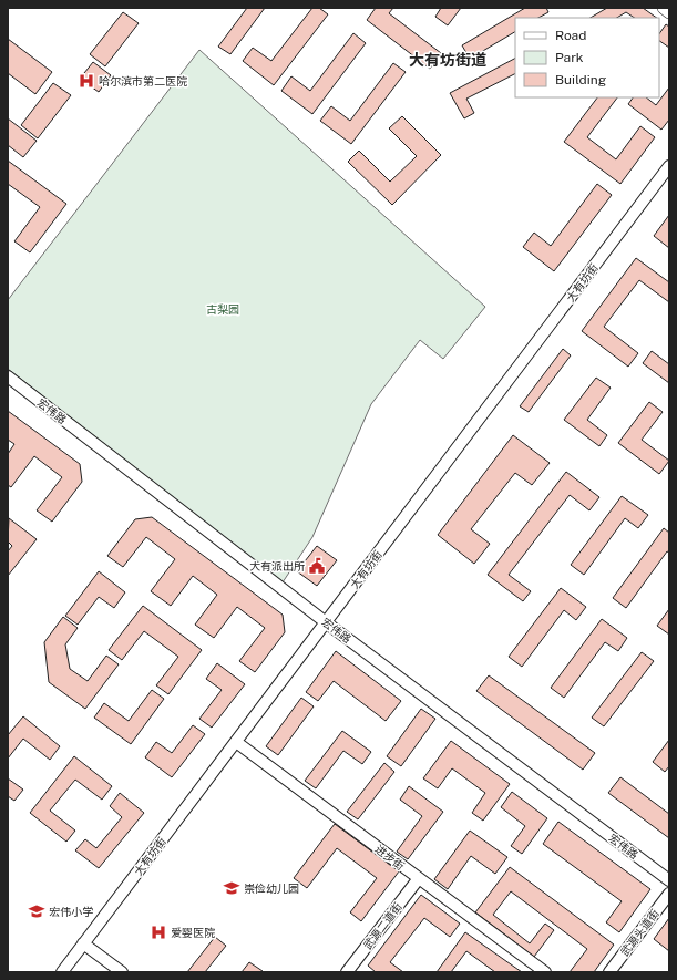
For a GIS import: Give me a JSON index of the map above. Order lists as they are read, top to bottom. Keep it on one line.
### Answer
{"streets":{"main road":["大有坊街","宏伟路","进步街","武源二道街","武源头道街"]},"crossings":[["大有坊街","宏伟路"],["大有坊街","进步街"],["进步街","武源二道街"]],"districts":["大有坊街道"],"parks":["古梨园"],"places":{"hospital":["哈尔滨市第二医院","爱婴医院"],"public building":["大有派出所"],"school or university":["崇俭幼儿园","宏伟小学"]},"legend":["Road","Park","Building"]}
